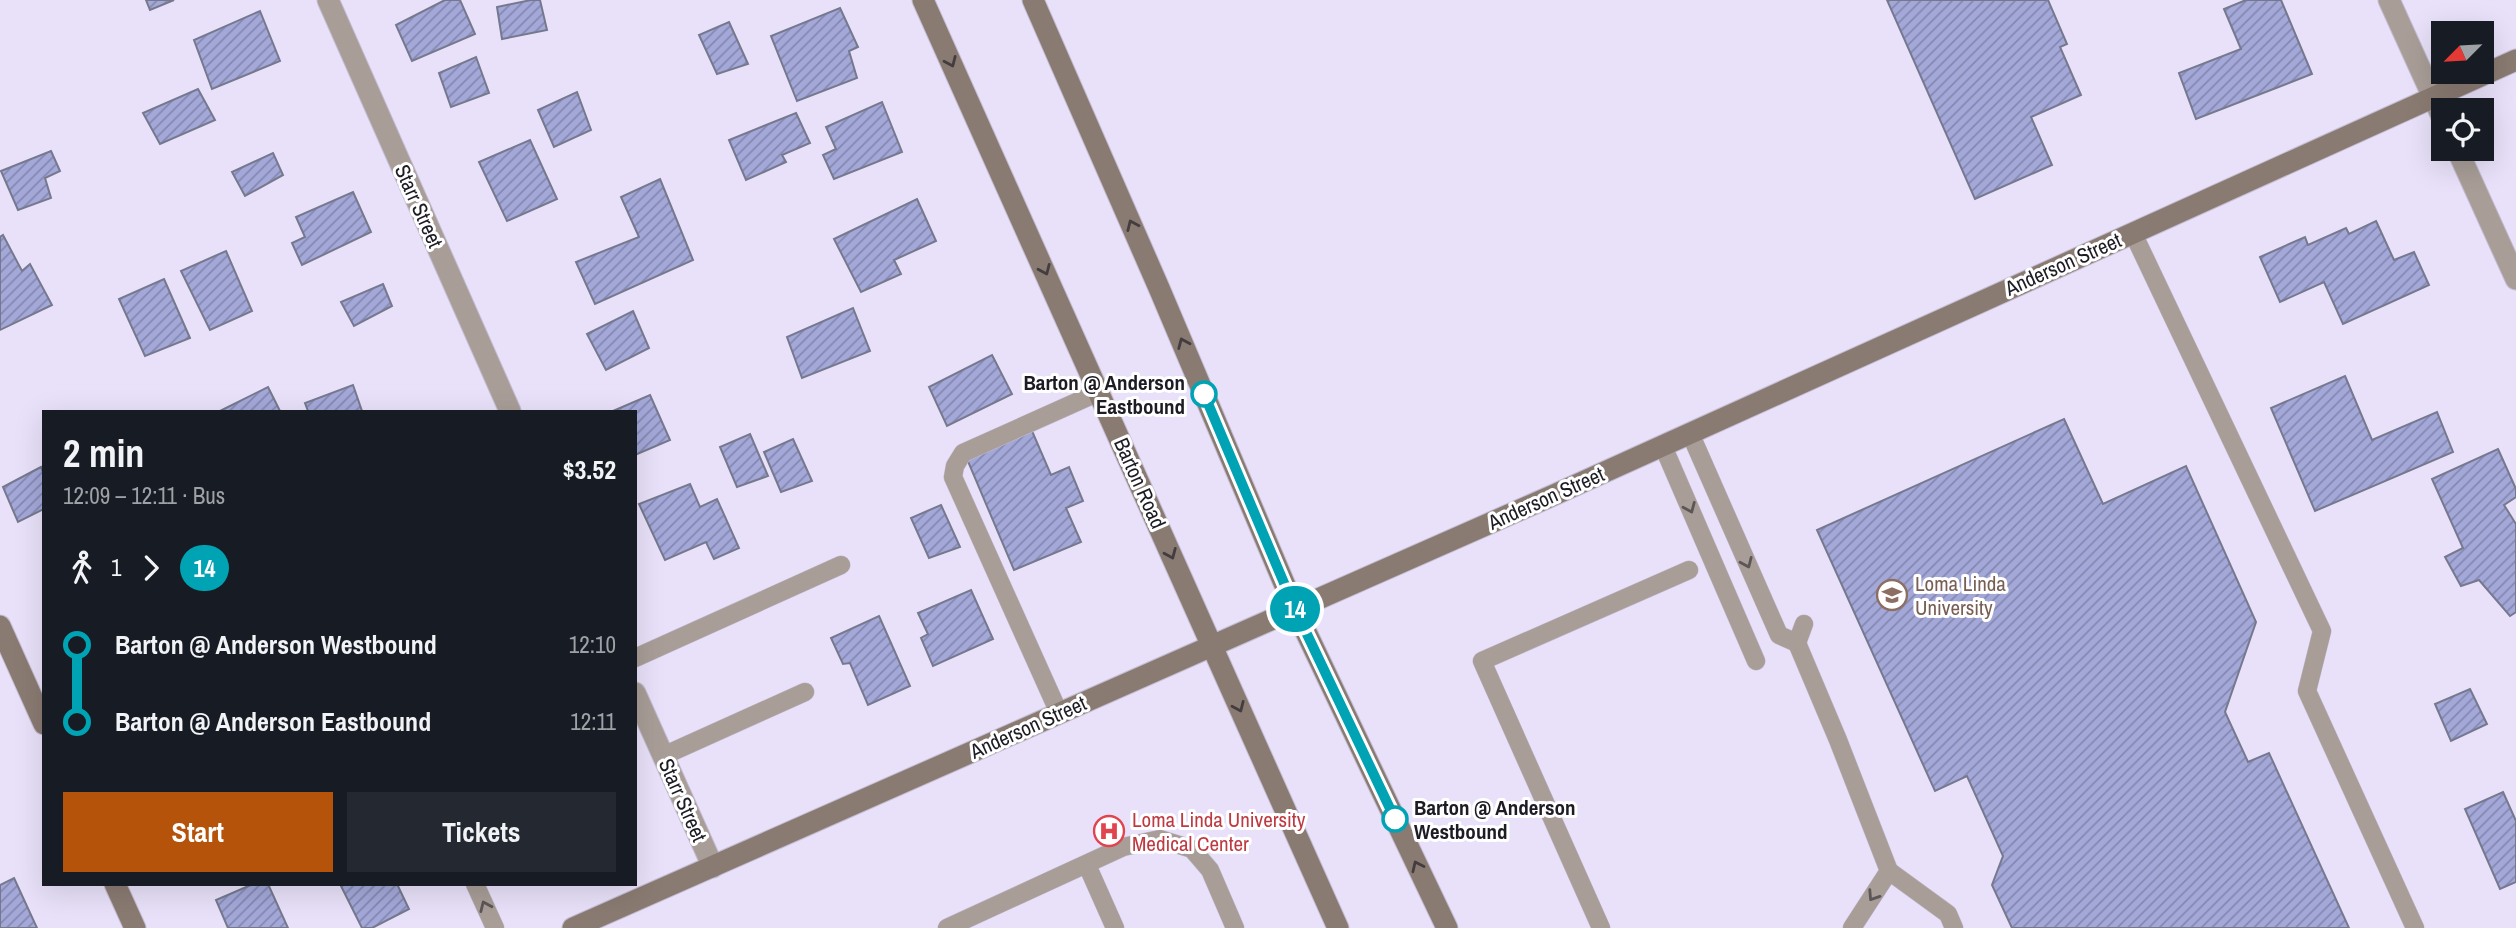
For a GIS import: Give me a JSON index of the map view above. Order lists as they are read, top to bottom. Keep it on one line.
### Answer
{"streets":{"main road":["Anderson Street","Barton Road"],"street":["Starr Street"]},"crossings":[["Starr Street","Anderson Street"],["Anderson Street","Barton Road"]],"places":{"other":["Barton @ Anderson Eastbound","Barton @ Anderson Westbound"],"school or university":["Loma Linda University"],"hospital":["Loma Linda University Medical Center"]},"lines":["bus line 14"],"north":"bottom left","page":{"on_map":"14","heading":["2 min","12:09 – 12:11 · Bus","$3.52"],"legs":["1","14"],"list":[{"name":"Barton @ Anderson Westbound","value":"12:10"},{"name":"Barton @ Anderson Eastbound","value":"12:11"}],"buttons":["Start","Tickets"]}}
